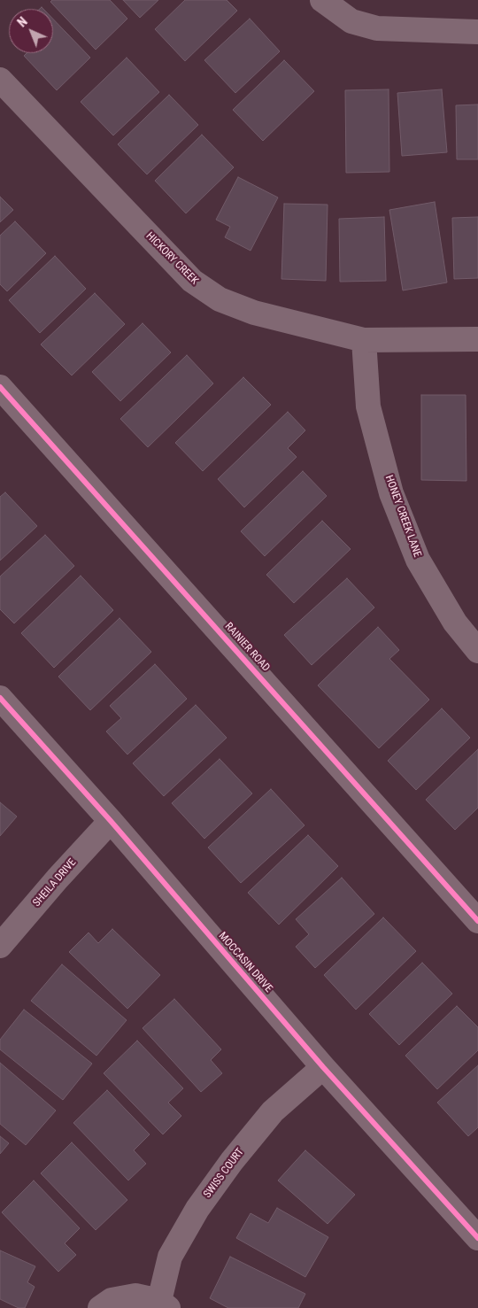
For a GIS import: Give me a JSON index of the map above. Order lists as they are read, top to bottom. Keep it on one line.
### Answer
{"streets":{"street":["HICKORY CREEK","HONEY CREEK LANE","RAINIER ROAD","SHEILA DRIVE","MOCCASIN DRIVE","SWISS COURT"]},"crossings":[["HICKORY CREEK","HONEY CREEK LANE"],["SHEILA DRIVE","MOCCASIN DRIVE"],["MOCCASIN DRIVE","SWISS COURT"]],"north":"top left"}
